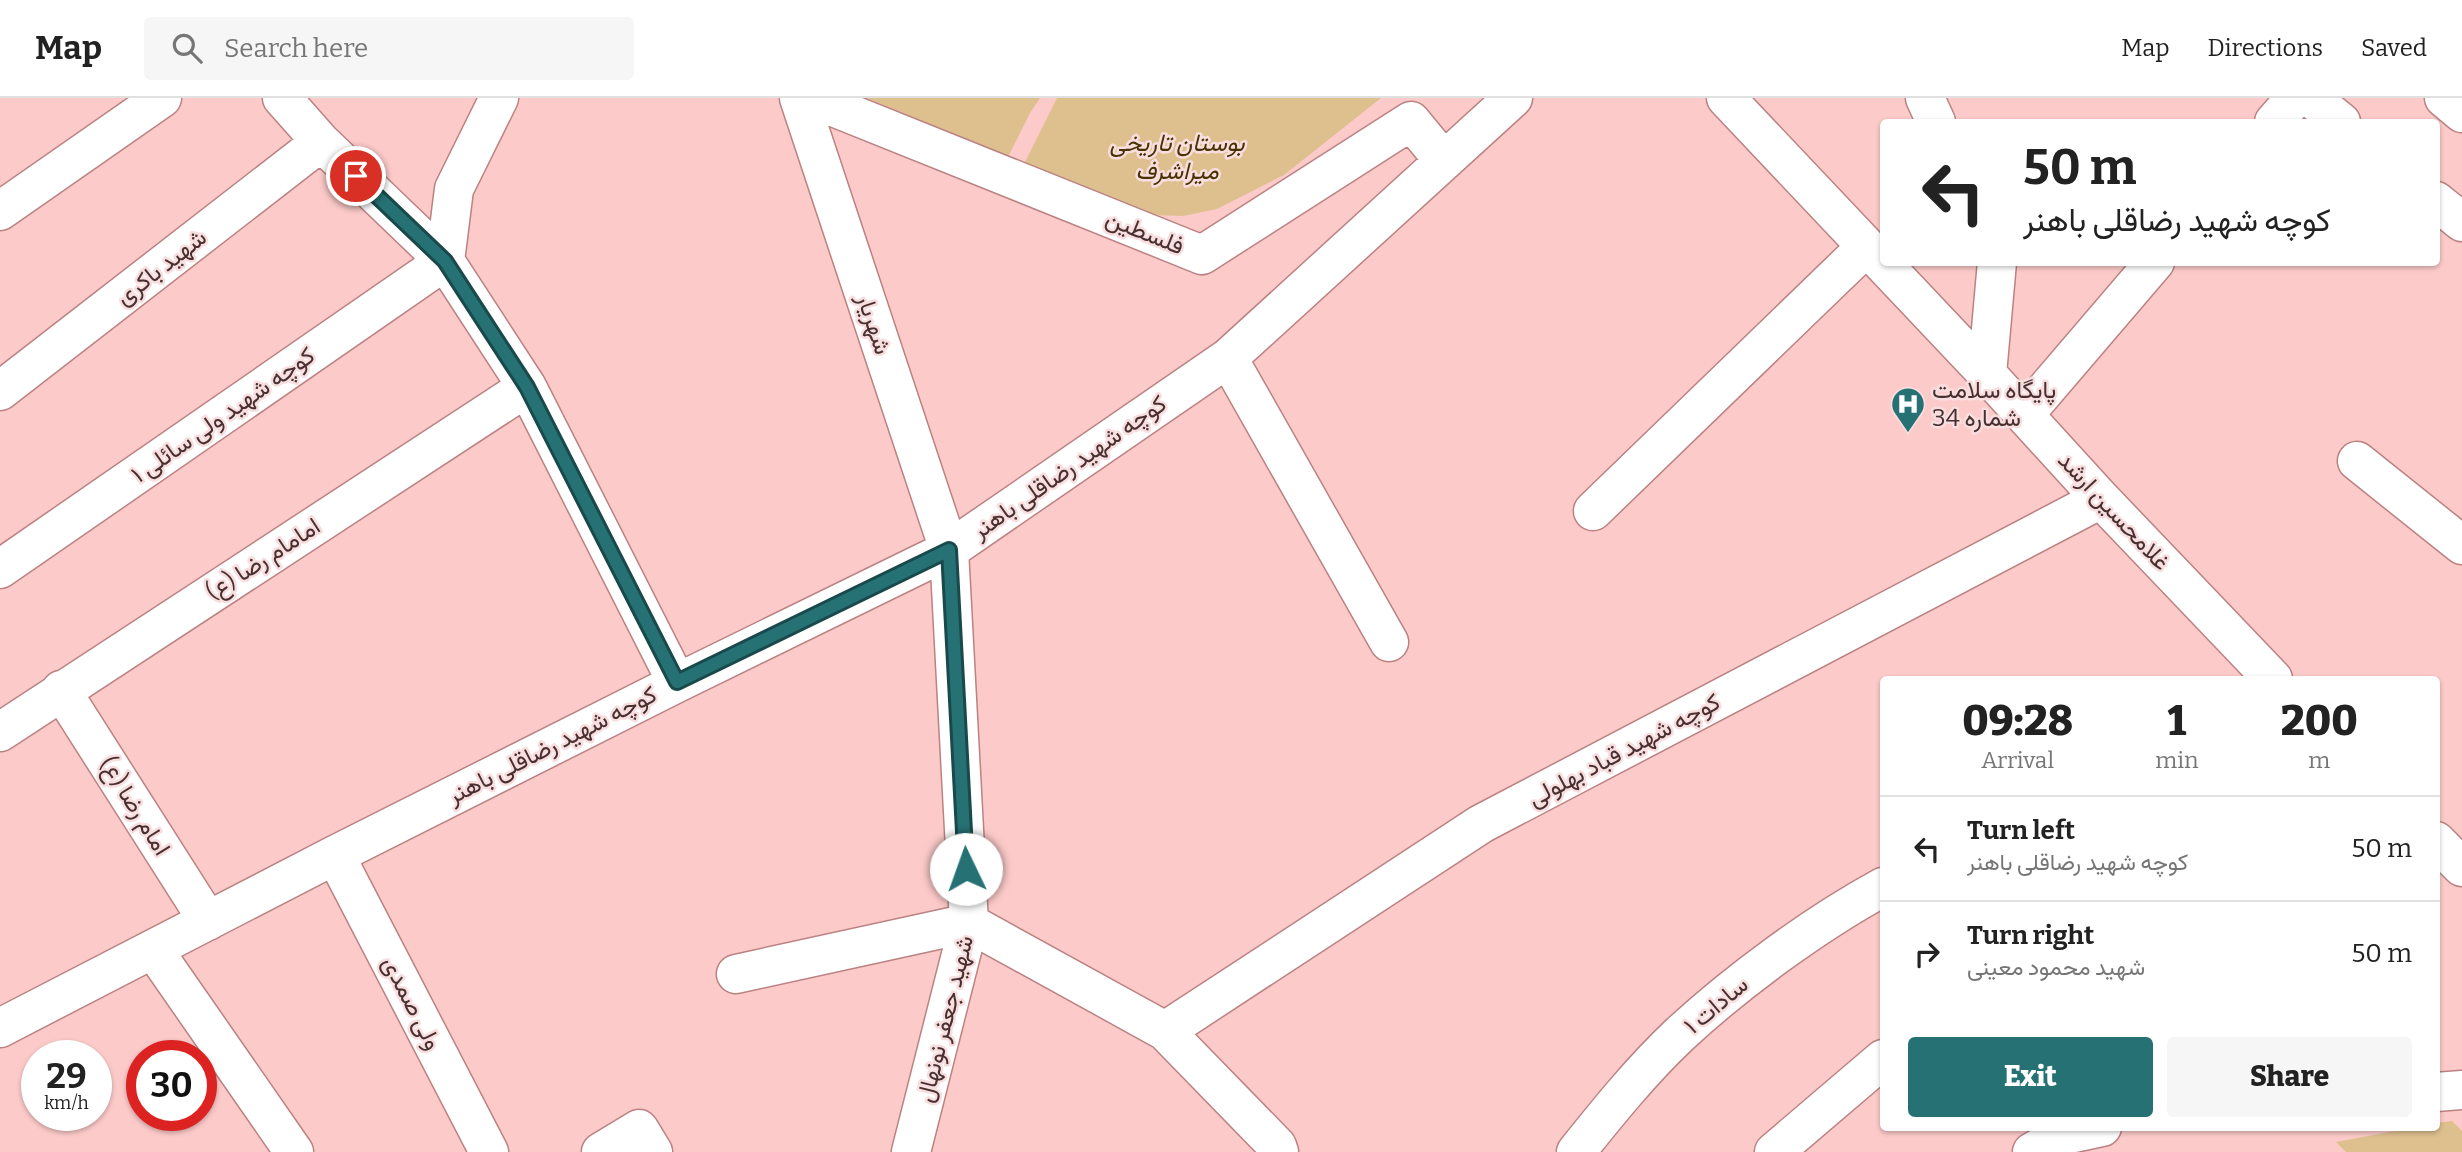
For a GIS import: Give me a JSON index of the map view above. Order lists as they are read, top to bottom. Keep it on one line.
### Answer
{"streets":{"street":["فلسطین","شهید باکری","شهریار","کوچه شهید ولی سائلی ۱","کوچه شهید رضاقلی باهنر","غلامحسین ارشد","امامام رضا (ع)","کوچه شهید قباد بهلولی","امام رضا (ع)","ولی صمدی","سادات ۱","شهید جعفر نونهال"]},"crossings":[["فلسطین","کوچه شهید رضاقلی باهنر"],["شهریار","کوچه شهید رضاقلی باهنر"],["شهریار","شهید جعفر نونهال"],["کوچه شهید رضاقلی باهنر","امام رضا (ع)"],["کوچه شهید رضاقلی باهنر","ولی صمدی"],["کوچه شهید رضاقلی باهنر","شهید جعفر نونهال"],["غلامحسین ارشد","کوچه شهید قباد بهلولی"],["امامام رضا (ع)","امام رضا (ع)"]],"parks":["بوستان تاریخی میراشرف"],"places":{"hospital":["پایگاه سلامت شماره 34"]},"page":{"header":"Map","search":"Search here","nav":["Map","Directions","Saved"],"turn":["50 m","کوچه شهید رضاقلی باهنر"],"eta":["09:28","Arrival","1","min","200","m"],"list":[{"name":"Turn left","note":"کوچه شهید رضاقلی باهنر","value":"50 m"},{"name":"Turn right","note":"شهید محمود معینی","value":"50 m"}],"buttons":["Exit","Share"],"speed":"29 km/h","limit":"30"}}
